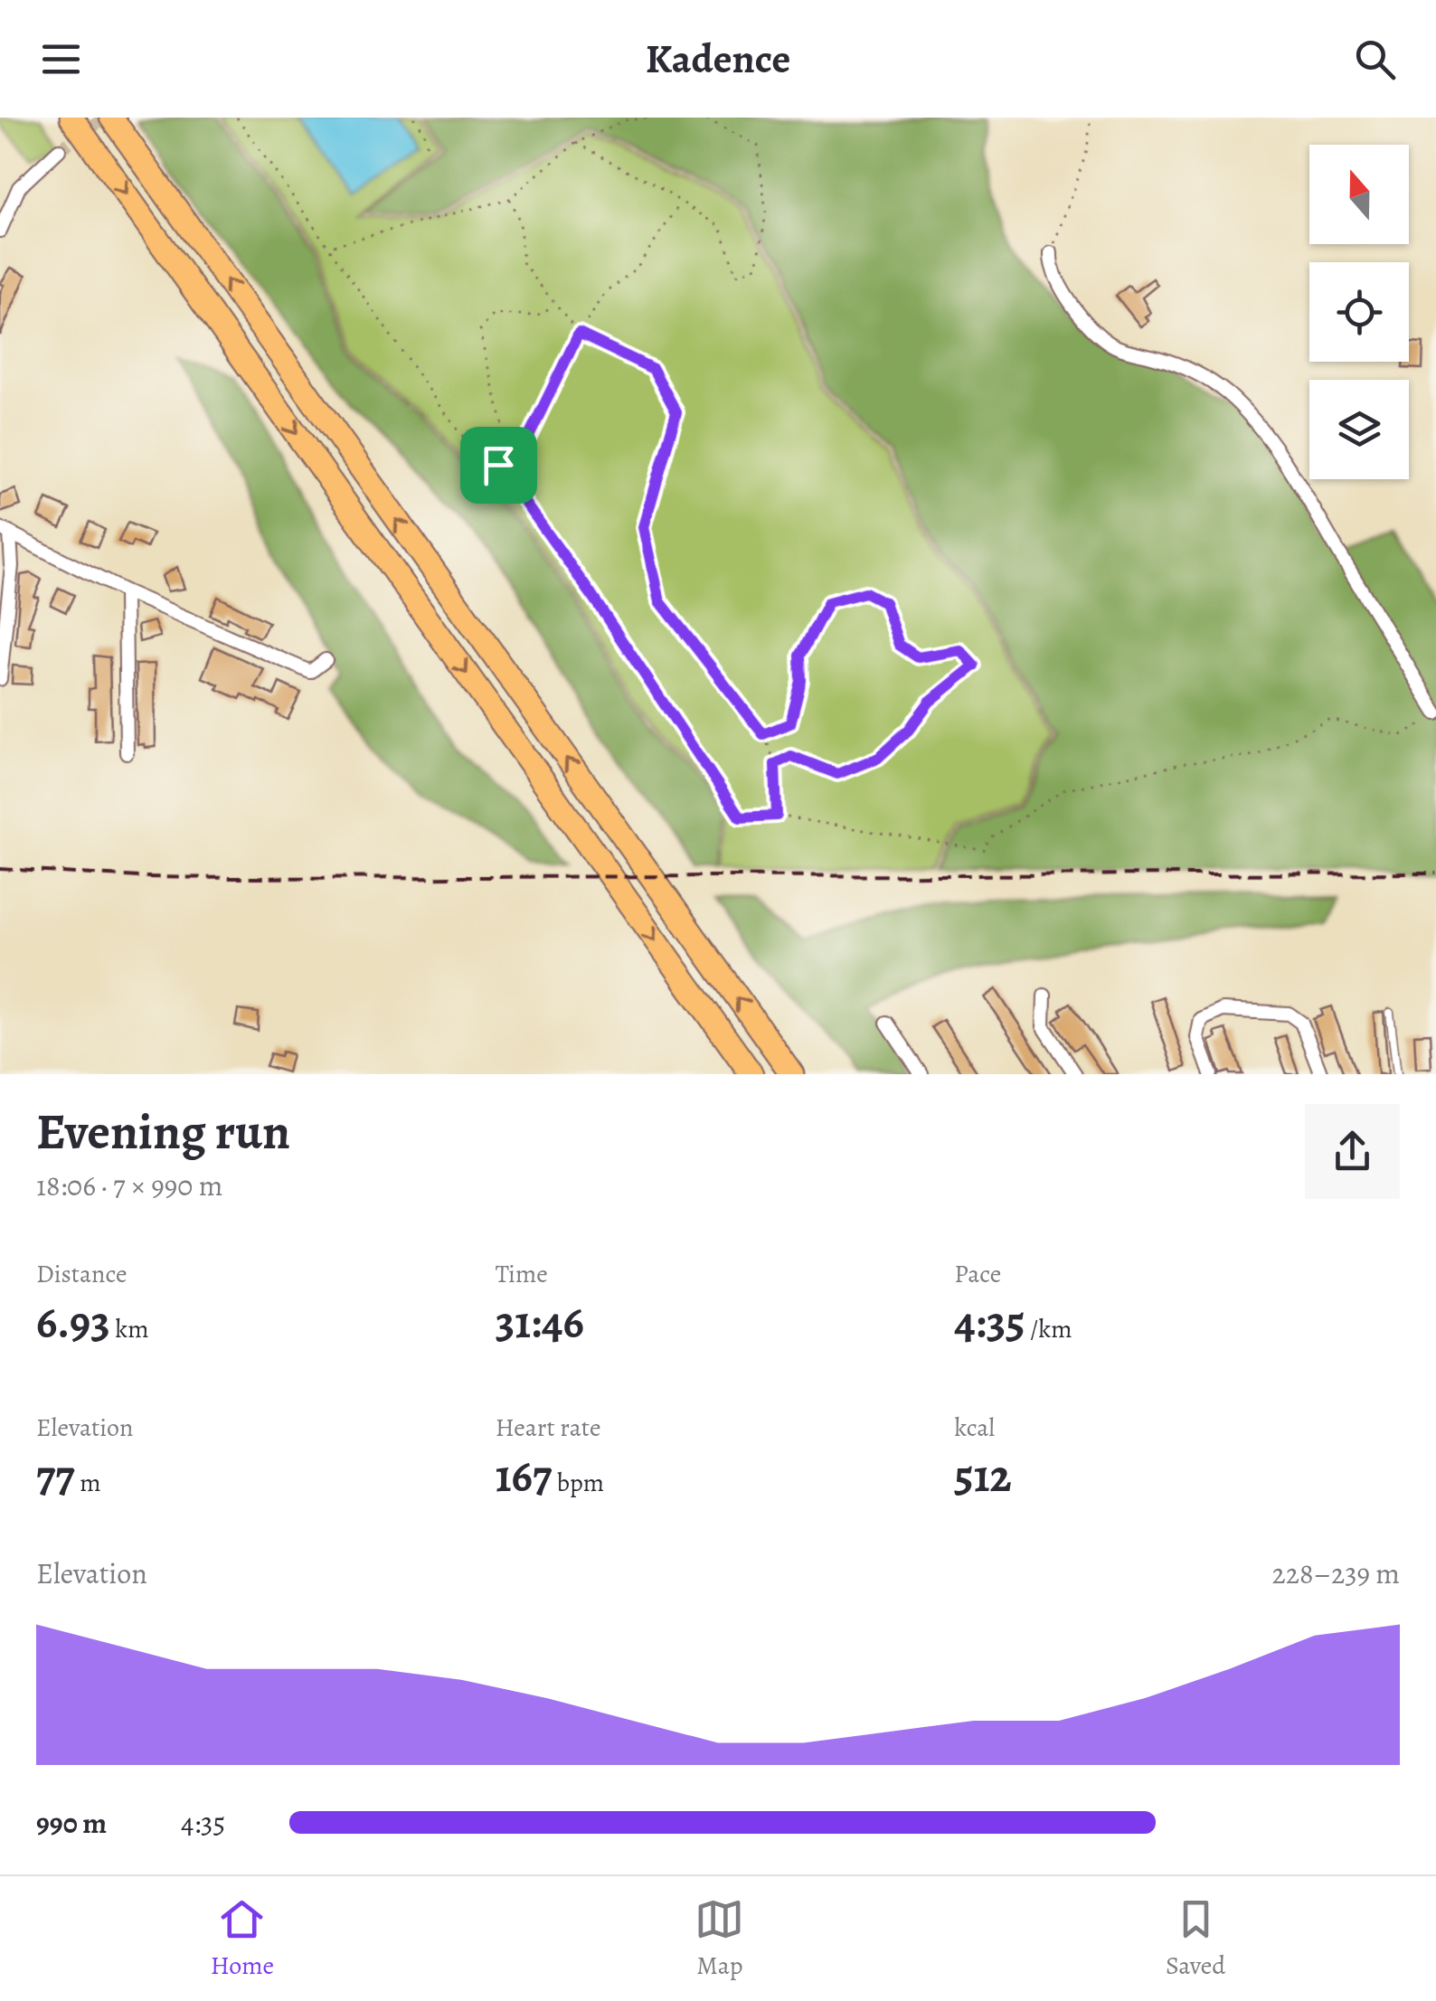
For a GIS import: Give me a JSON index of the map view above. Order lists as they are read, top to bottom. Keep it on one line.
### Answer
{"north":"top","page":{"header":"Kadence","heading":["Evening run","18:06 · 7 × 990 m"],"stats":[["Distance","6.93 km"],["Time","31:46"],["Pace","4:35 /km"],["Elevation","77 m"],["Heart rate","167 bpm"],["kcal","512"]],"chart":["Elevation","228–239 m"],"list":[{"name":"990 m","note":"4:35"}],"tabs":["Home","Map","Saved"]}}
